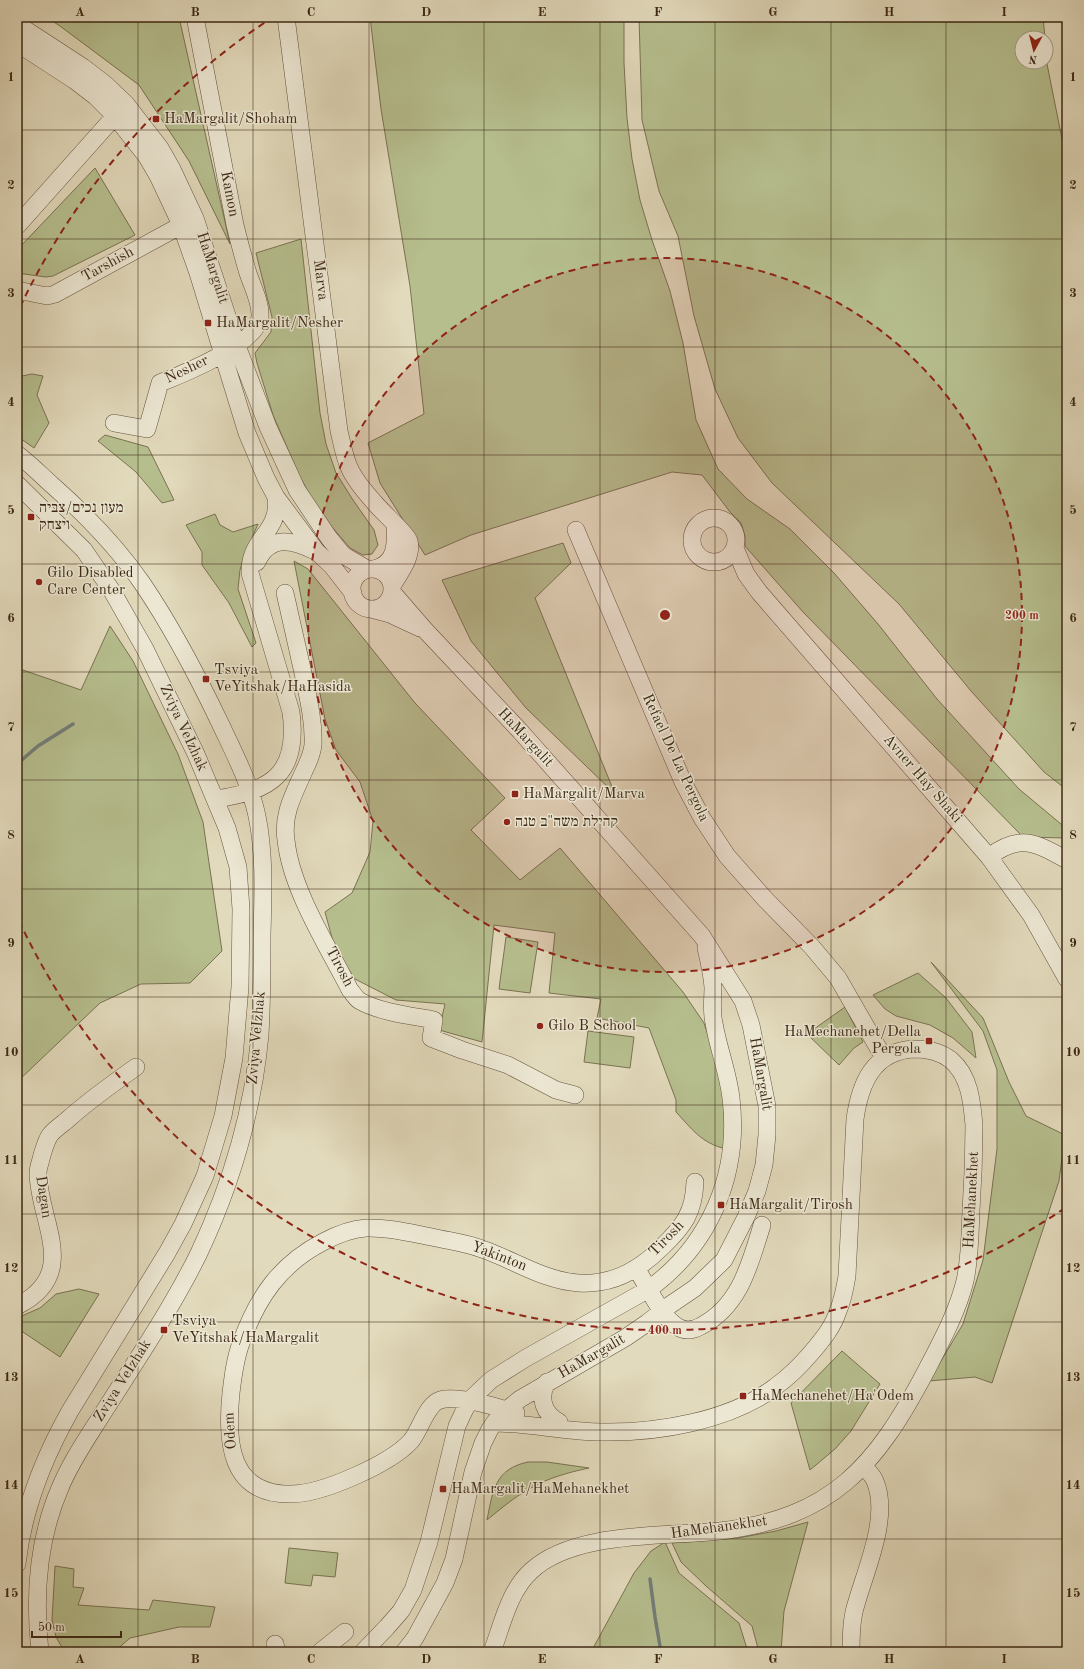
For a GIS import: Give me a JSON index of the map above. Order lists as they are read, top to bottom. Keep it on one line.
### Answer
{"streets":{"street":["Kamon","Tarshish","HaMargalit","Marva","Nesher","Zviya VeIzhak","Refael De La Pergola","Avner Hay Shaki","Tirosh","Dagan","HaMehanekhet","Yakinton","Odem"]},"crossings":[["Kamon","HaMargalit"],["Kamon","Nesher"],["Tarshish","HaMargalit"],["HaMargalit","Marva"],["HaMargalit","Nesher"],["HaMargalit","HaMehanekhet"],["Refael De La Pergola","HaMehanekhet"],["Tirosh","Yakinton"],["Yakinton","Odem"]],"places":{"transit":["HaMargalit/Shoham","HaMargalit/Nesher","מעון נכים/צביה ויצחק","Tsviya VeYitshak/HaHasida","HaMargalit/Marva","HaMechanehet/Della Pergola","HaMargalit/Tirosh","Tsviya VeYitshak/HaMargalit","HaMechanehet/Ha'Odem","HaMargalit/HaMehanekhet"],"other":["Gilo Disabled Care Center","קהילת משה\"ב טנה","Gilo B School"]},"scale_bar":"50 m","north":"bottom","grid":{"columns":["A","B","C","D","E","F","G","H","I"],"rows":["1","2","3","4","5","6","7","8","9","10","11","12","13","14","15"]},"rings":["200 m","400 m"]}
